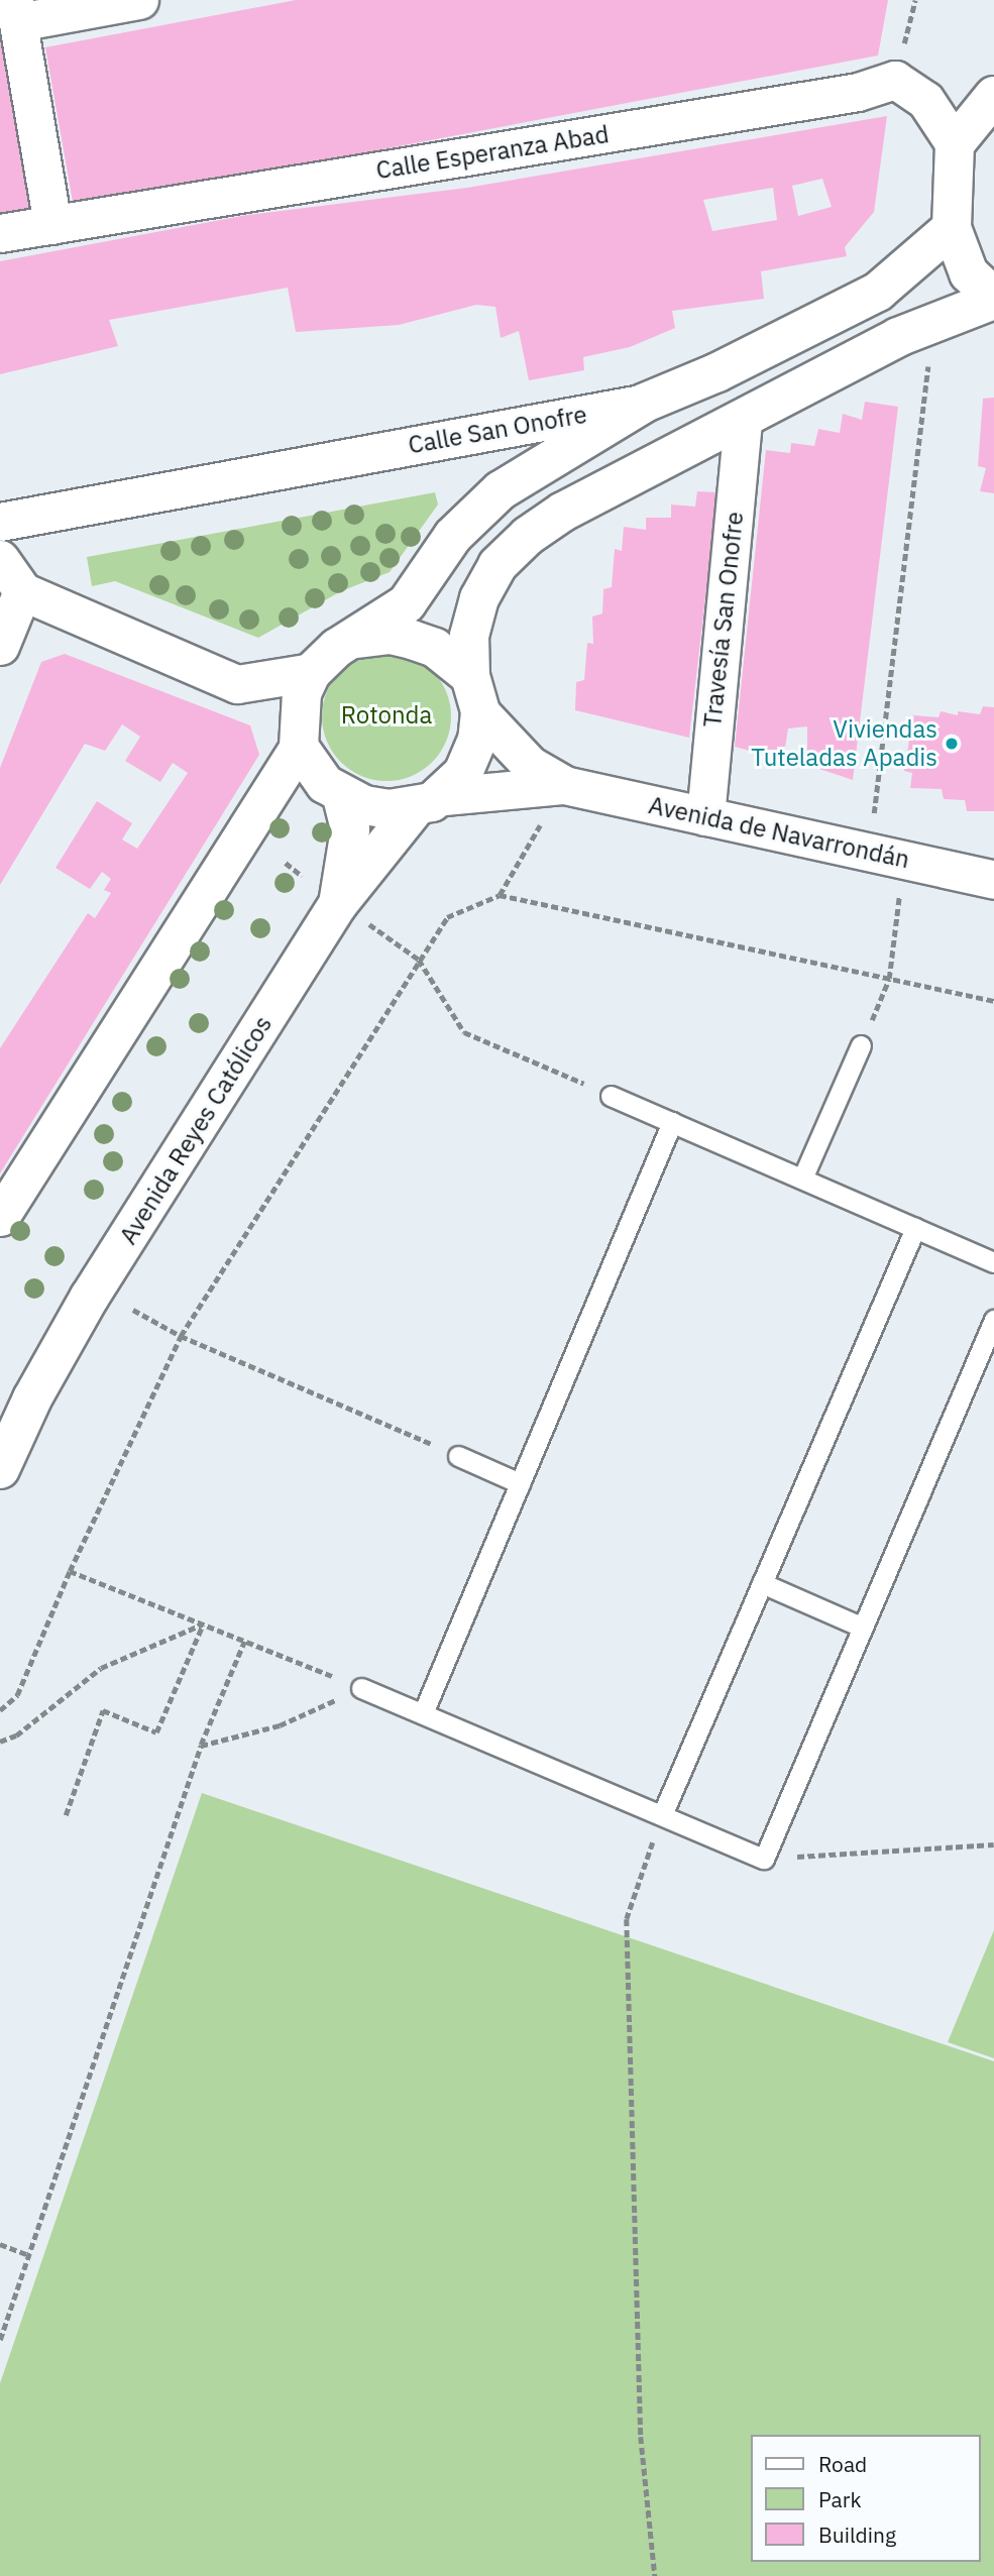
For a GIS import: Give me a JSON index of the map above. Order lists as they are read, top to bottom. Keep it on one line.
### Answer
{"streets":{"main road":["Calle San Onofre","Avenida Reyes Católicos"],"street":["Calle Esperanza Abad","Travesía San Onofre","Avenida de Navarrondán"]},"crossings":[["Travesía San Onofre","Avenida de Navarrondán"],["Avenida de Navarrondán","Avenida Reyes Católicos"]],"parks":["Rotonda"],"places":["Viviendas Tuteladas Apadis"],"legend":["Road","Park","Building"]}
